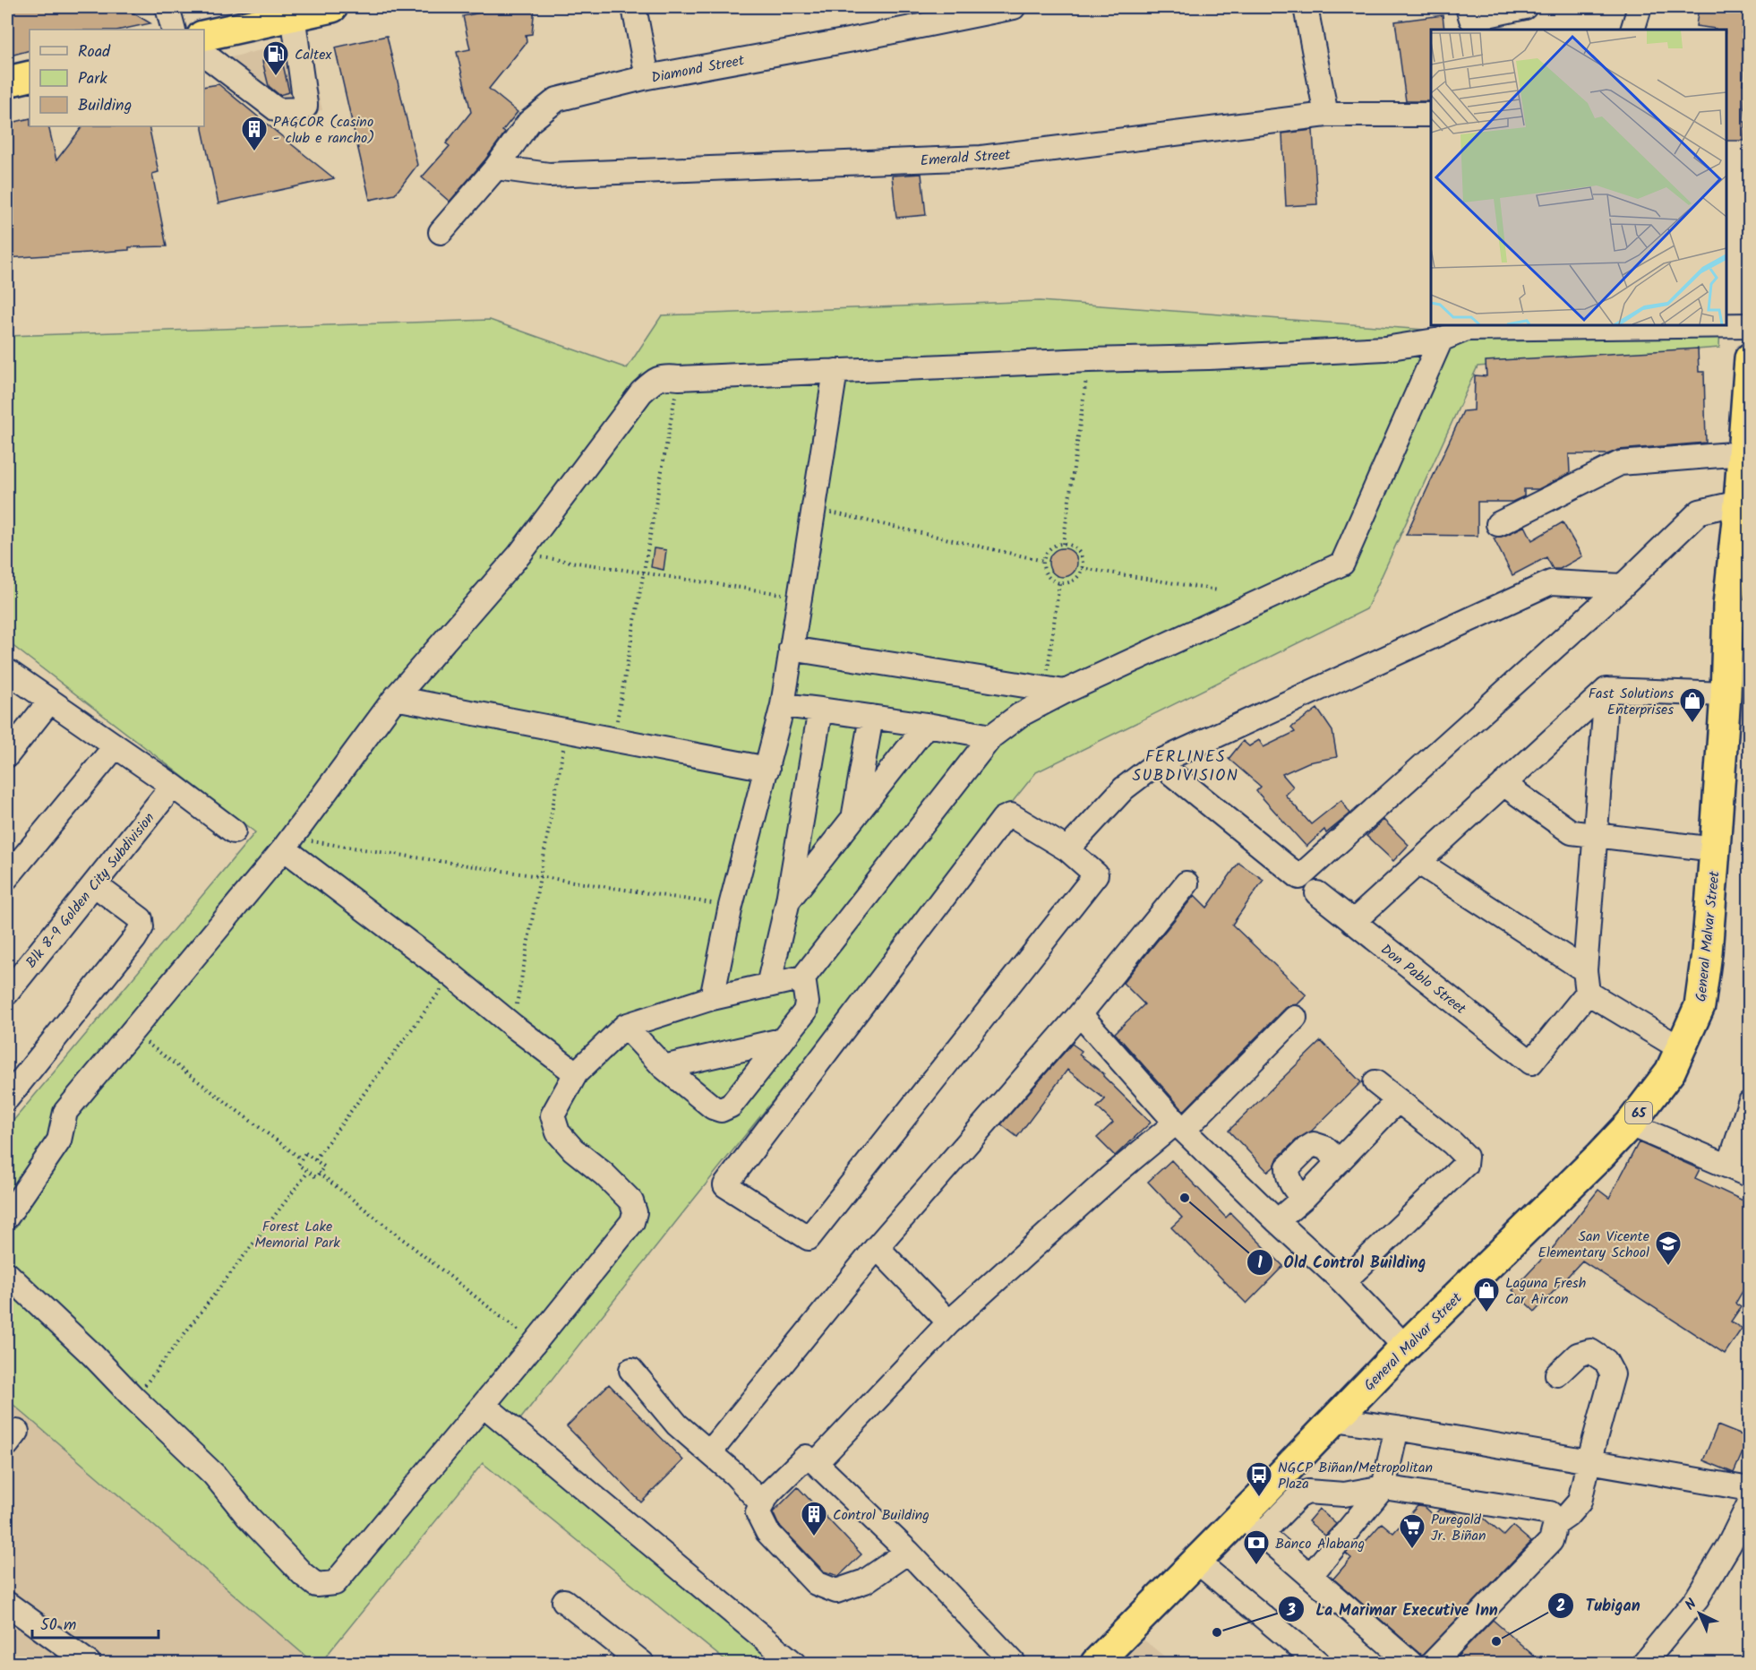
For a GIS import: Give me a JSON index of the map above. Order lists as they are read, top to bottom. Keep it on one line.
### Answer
{"streets":{"highway":["General Malvar Street","65"],"street":["Diamond Street","Emerald Street","Blk 8-9 Golden City Subdivision","Don Pablo Street"]},"crossings":[["Diamond Street","Emerald Street"]],"districts":["FERLINES SUBDIVISION"],"parks":["Forest Lake Memorial Park"],"places":{"fuel station":["Caltex"],"building":["PAGCOR (casino - club e rancho)","Control Building"],"shop":["Fast Solutions Enterprises","Laguna Fresh Car Aircon"],"other":["Old Control Building","La Marimar Executive Inn","Tubigan"],"school or university":["San Vicente Elementary School"],"bus stop":["NGCP Biñan/Metropolitan Plaza"],"supermarket":["Puregold Jr. Biñan"],"bank":["Banco Alabang"]},"legend":["Road","Park","Building"],"scale_bar":"50 m","north":"top left"}
